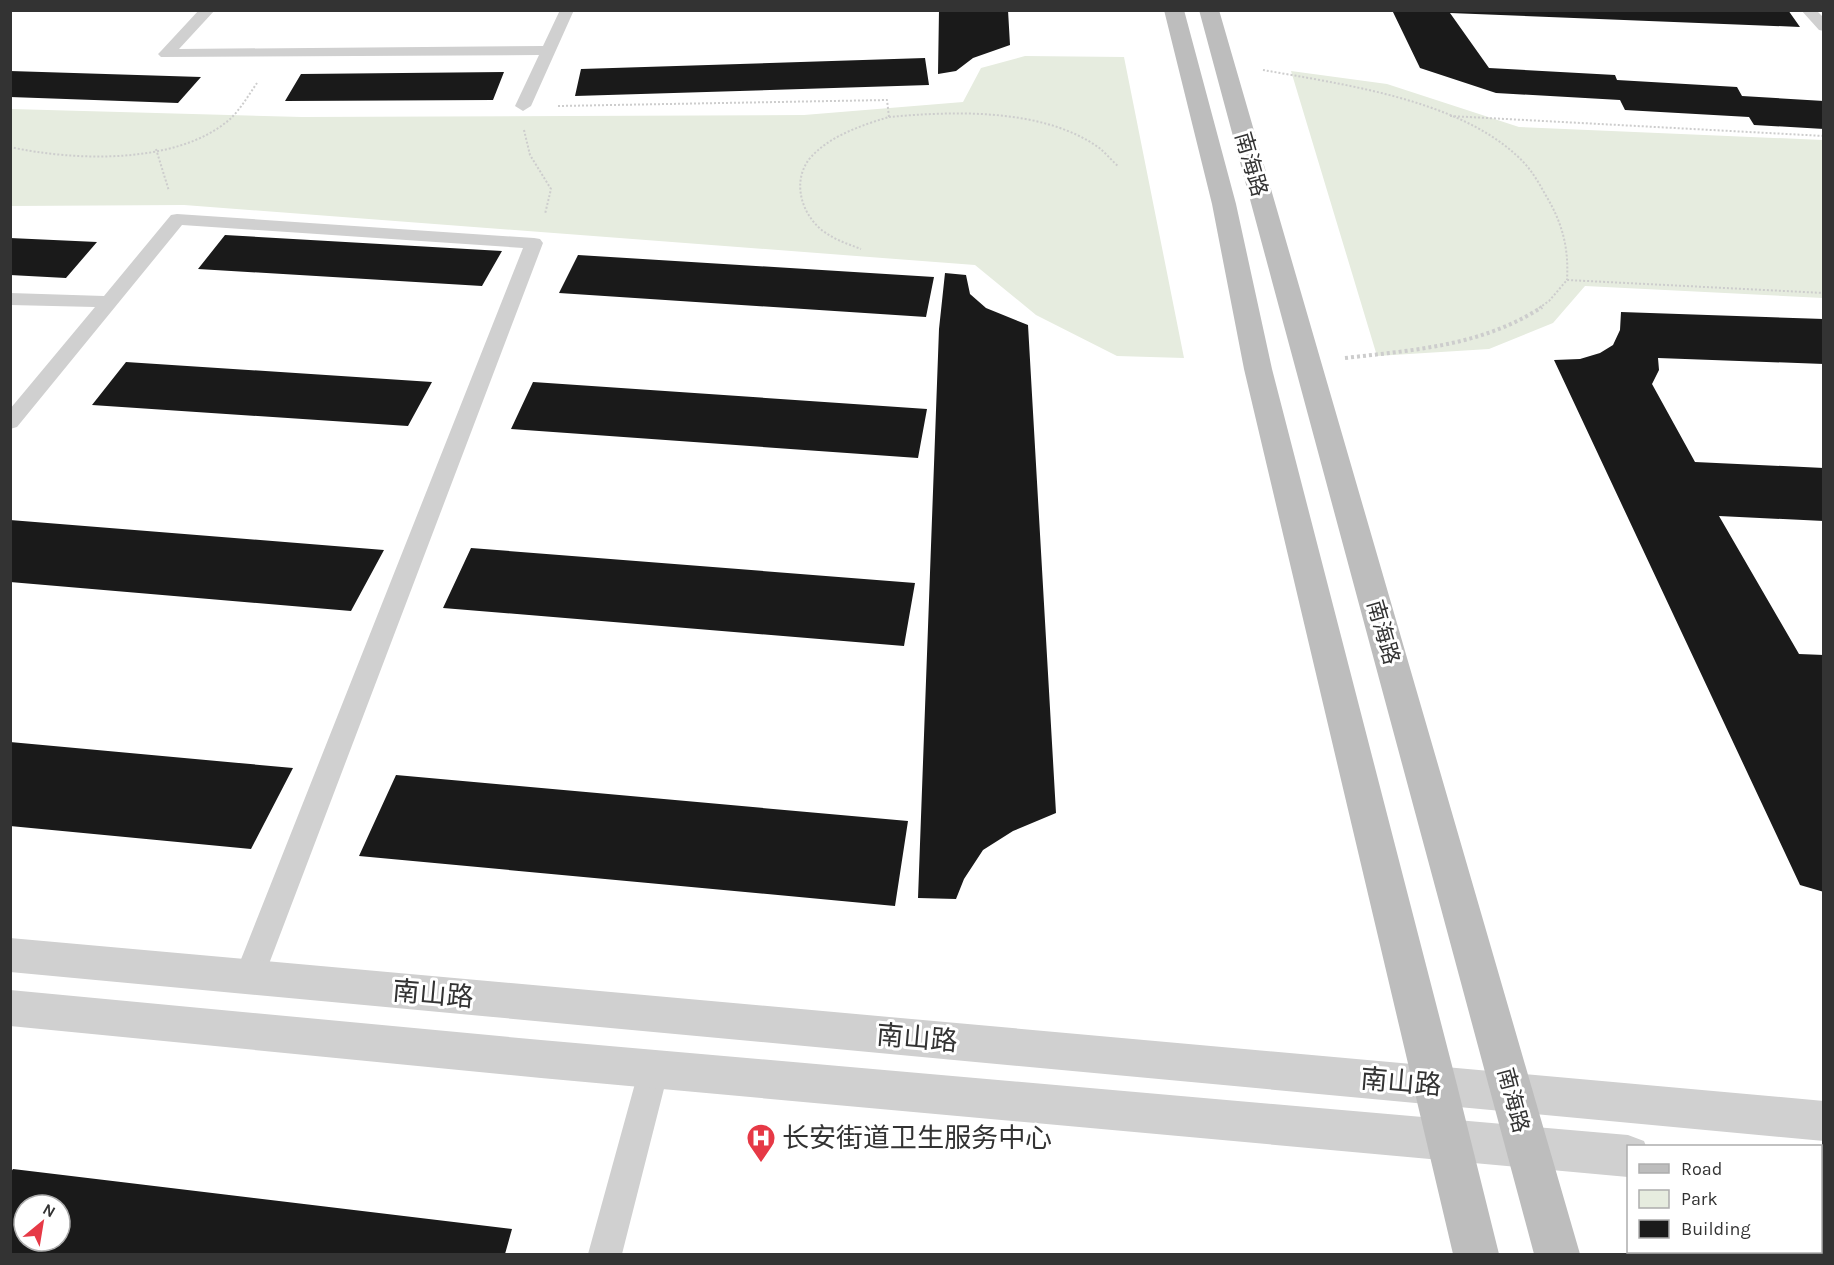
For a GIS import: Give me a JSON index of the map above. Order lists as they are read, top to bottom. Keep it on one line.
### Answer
{"streets":{"main road":["南海路"],"street":["南山路"]},"crossings":[["南海路","南山路"]],"places":{"hospital":["长安街道卫生服务中心"]},"legend":["Road","Park","Building"],"north":"top right"}
